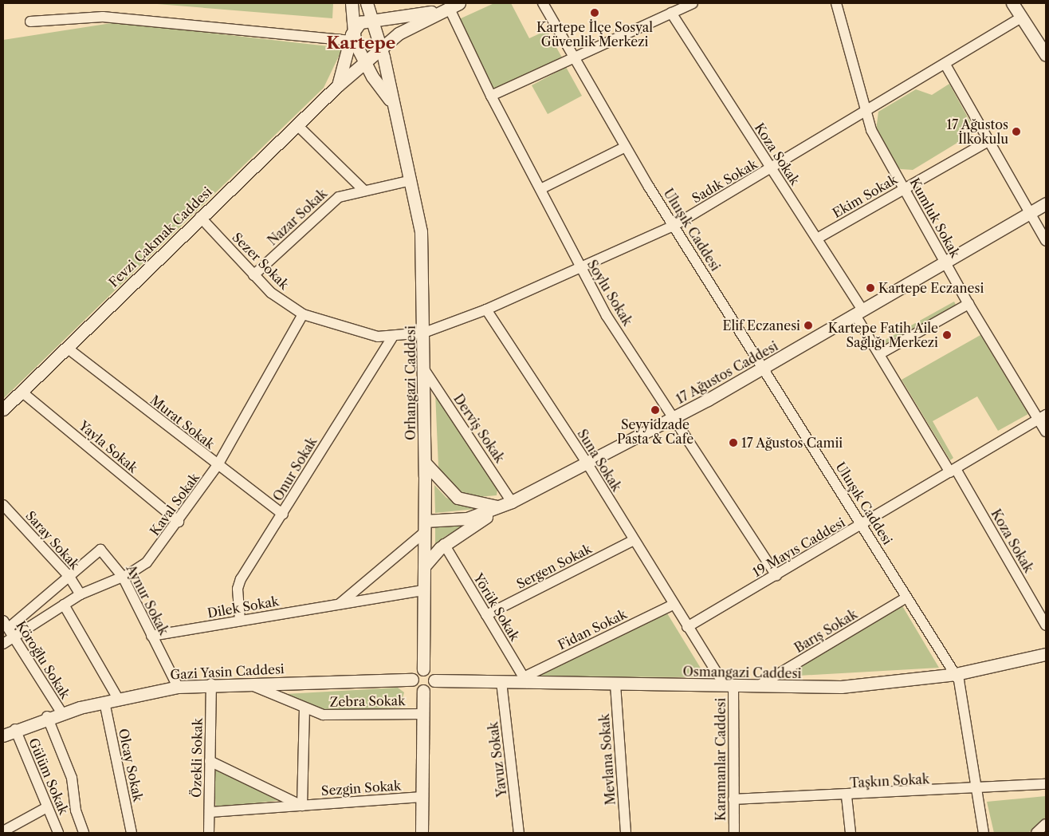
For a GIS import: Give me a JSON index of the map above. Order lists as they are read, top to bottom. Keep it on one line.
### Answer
{"streets":{"street":["Koza Sokak","Sadık Sokak","Ekim Sokak","Nazar Sokak","Kumluk Sokak","Uluışık Caddesi","Fevzi Çakmak Caddesi","Sezer Sokak","Soylu Sokak","17 Ağustos Caddesi","Orhangazi Caddesi","Murat Sokak","Derviş Sokak","Yayla Sokak","Suna Sokak","Onur Sokak","Kaval Sokak","Saray Sokak","19 Mayıs Caddesi","Sergen Sokak","Aynur Sokak","Dilek Sokak","Yörük Sokak","Fidan Sokak","Barış Sokak","Köroğlu Sokak","Gazi Yasin Caddesi","Osmangazi Caddesi","Zebra Sokak","Özekli Sokak","Yavuz Sokak","Mevlana Sokak","Karamanlar Caddesi","Olcay Sokak","Gülüm Sokak","Taşkın Sokak","Sezgin Sokak"]},"crossings":[["Koza Sokak","Sadık Sokak"],["Koza Sokak","Ekim Sokak"],["Koza Sokak","17 Ağustos Caddesi"],["Koza Sokak","19 Mayıs Caddesi"],["Sadık Sokak","Kumluk Sokak"],["Sadık Sokak","Uluışık Caddesi"],["Sadık Sokak","Sezer Sokak"],["Sadık Sokak","Soylu Sokak"],["Sadık Sokak","Orhangazi Caddesi"],["Sadık Sokak","Suna Sokak"],["Ekim Sokak","Kumluk Sokak"],["Nazar Sokak","Sezer Sokak"],["Nazar Sokak","Orhangazi Caddesi"],["Kumluk Sokak","17 Ağustos Caddesi"],["Kumluk Sokak","19 Mayıs Caddesi"],["Uluışık Caddesi","17 Ağustos Caddesi"],["Uluışık Caddesi","19 Mayıs Caddesi"],["Uluışık Caddesi","Barış Sokak"],["Uluışık Caddesi","Osmangazi Caddesi"],["Uluışık Caddesi","Taşkın Sokak"],["Fevzi Çakmak Caddesi","Sezer Sokak"],["Fevzi Çakmak Caddesi","Orhangazi Caddesi"],["Fevzi Çakmak Caddesi","Murat Sokak"],["Fevzi Çakmak Caddesi","Yayla Sokak"],["Sezer Sokak","Orhangazi Caddesi"],["Sezer Sokak","Onur Sokak"],["Sezer Sokak","Kaval Sokak"],["Soylu Sokak","17 Ağustos Caddesi"],["Soylu Sokak","19 Mayıs Caddesi"],["17 Ağustos Caddesi","Orhangazi Caddesi"],["17 Ağustos Caddesi","Derviş Sokak"],["17 Ağustos Caddesi","Suna Sokak"],["Orhangazi Caddesi","Derviş Sokak"],["Orhangazi Caddesi","Dilek Sokak"],["Orhangazi Caddesi","Gazi Yasin Caddesi"],["Orhangazi Caddesi","Osmangazi Caddesi"],["Murat Sokak","Onur Sokak"],["Murat Sokak","Kaval Sokak"],["Yayla Sokak","Kaval Sokak"],["Suna Sokak","19 Mayıs Caddesi"],["Suna Sokak","Sergen Sokak"],["Suna Sokak","Fidan Sokak"],["Suna Sokak","Osmangazi Caddesi"],["Suna Sokak","Karamanlar Caddesi"],["Onur Sokak","Dilek Sokak"],["Kaval Sokak","Saray Sokak"],["Kaval Sokak","Aynur Sokak"],["Kaval Sokak","Köroğlu Sokak"],["Saray Sokak","Aynur Sokak"],["Sergen Sokak","Yörük Sokak"],["Aynur Sokak","Dilek Sokak"],["Aynur Sokak","Köroğlu Sokak"],["Aynur Sokak","Gazi Yasin Caddesi"],["Yörük Sokak","Fidan Sokak"],["Yörük Sokak","Osmangazi Caddesi"],["Fidan Sokak","Osmangazi Caddesi"],["Barış Sokak","Osmangazi Caddesi"],["Köroğlu Sokak","Gazi Yasin Caddesi"],["Gazi Yasin Caddesi","Osmangazi Caddesi"],["Gazi Yasin Caddesi","Zebra Sokak"],["Gazi Yasin Caddesi","Özekli Sokak"],["Gazi Yasin Caddesi","Olcay Sokak"],["Gazi Yasin Caddesi","Gülüm Sokak"],["Osmangazi Caddesi","Yavuz Sokak"],["Osmangazi Caddesi","Mevlana Sokak"],["Osmangazi Caddesi","Karamanlar Caddesi"],["Özekli Sokak","Sezgin Sokak"],["Karamanlar Caddesi","Taşkın Sokak"]],"districts":["Kartepe"],"places":["Kartepe İlçe Sosyal Güvenlik Merkezi","17 Ağustos İlkokulu","Kartepe Eczanesi","Elif Eczanesi","Kartepe Fatih Aile Sağlığı Merkezi","Seyyidzade Pasta & Cafe","17 Ağustos Camii"]}
